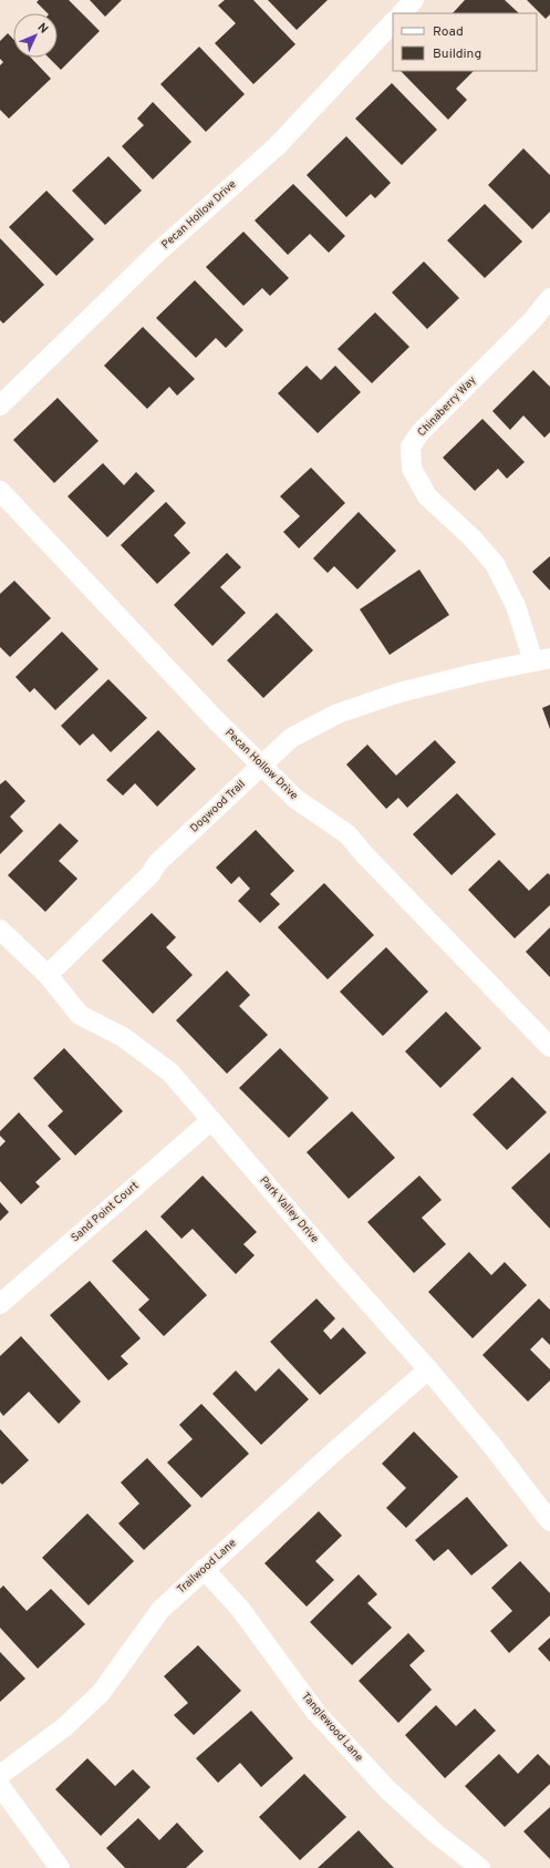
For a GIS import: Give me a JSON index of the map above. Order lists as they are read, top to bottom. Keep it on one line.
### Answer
{"streets":{"street":["Pecan Hollow Drive","Chinaberry Way","Dogwood Trail","Park Valley Drive","Sand Point Court","Trailwood Lane","Tanglewood Lane"]},"crossings":[["Pecan Hollow Drive","Dogwood Trail"],["Chinaberry Way","Dogwood Trail"],["Dogwood Trail","Park Valley Drive"],["Park Valley Drive","Sand Point Court"],["Park Valley Drive","Trailwood Lane"],["Trailwood Lane","Tanglewood Lane"]],"legend":["Road","Building"],"north":"top right"}
